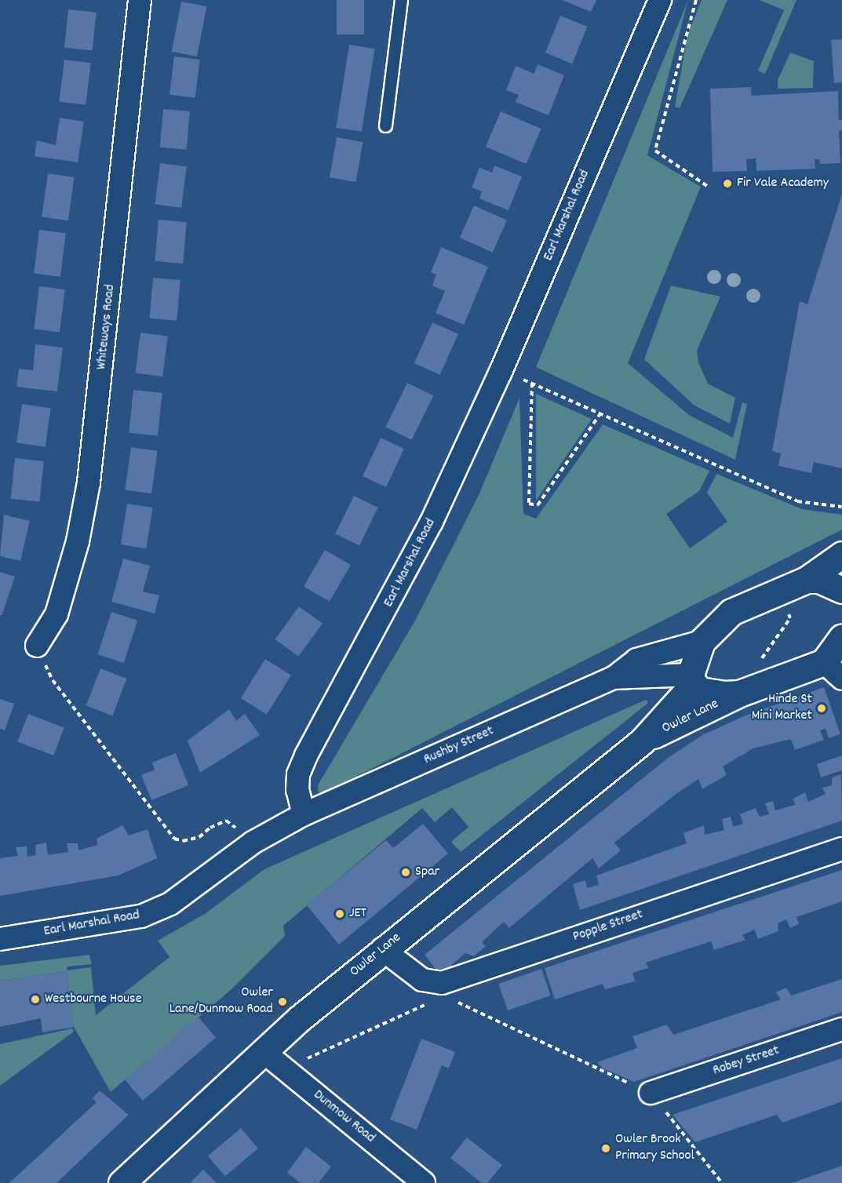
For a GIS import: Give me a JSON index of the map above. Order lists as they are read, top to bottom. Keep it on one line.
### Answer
{"streets":{"main road":["Owler Lane"],"street":["Earl Marshal Road","Whiteways Road","Rushby Street","Popple Street","Robey Street","Dunmow Road"]},"crossings":[["Earl Marshal Road","Rushby Street"],["Owler Lane","Rushby Street"],["Owler Lane","Dunmow Road"]],"places":["Fir Vale Academy","Hinde St Mini Market","Spar","JET","Westbourne House","Owler Lane/Dunmow Road","Owler Brook Primary School"]}
